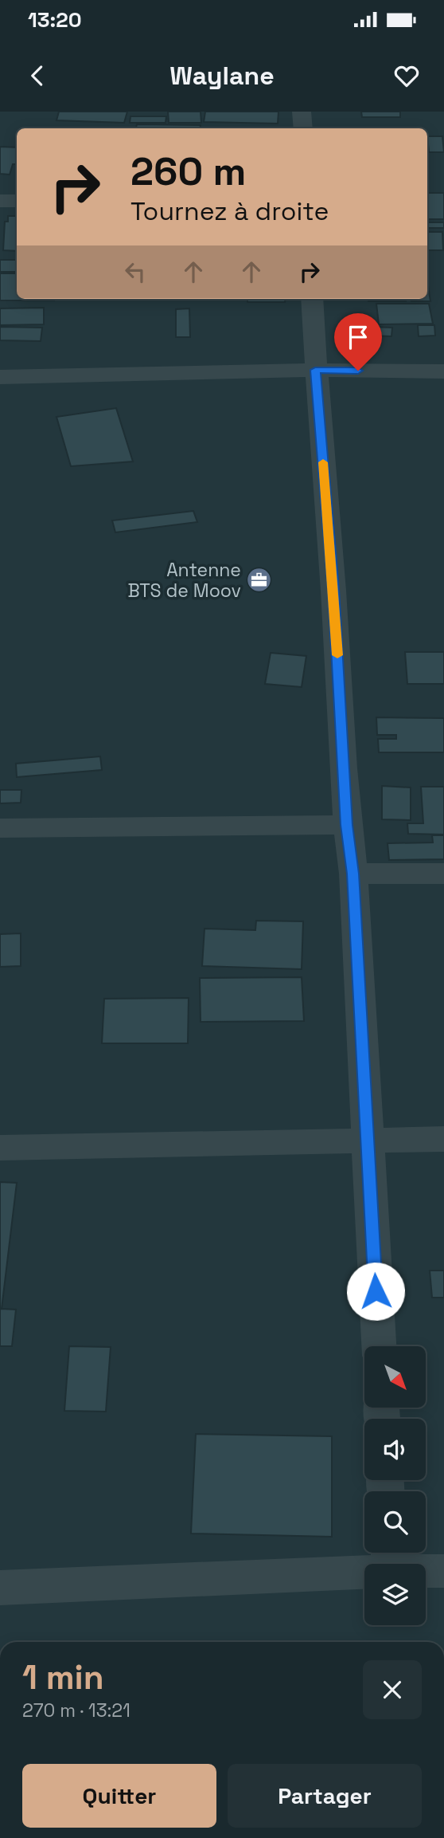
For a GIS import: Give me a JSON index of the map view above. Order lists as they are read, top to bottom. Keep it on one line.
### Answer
{"places":{"office":["Antenne BTS de Moov"]},"north":"bottom right","page":{"status":"13:20","header":"Waylane","turn":["260 m","Tournez à droite"],"heading":["1 min","270 m · 13:21"],"buttons":["Quitter","Partager"]}}
